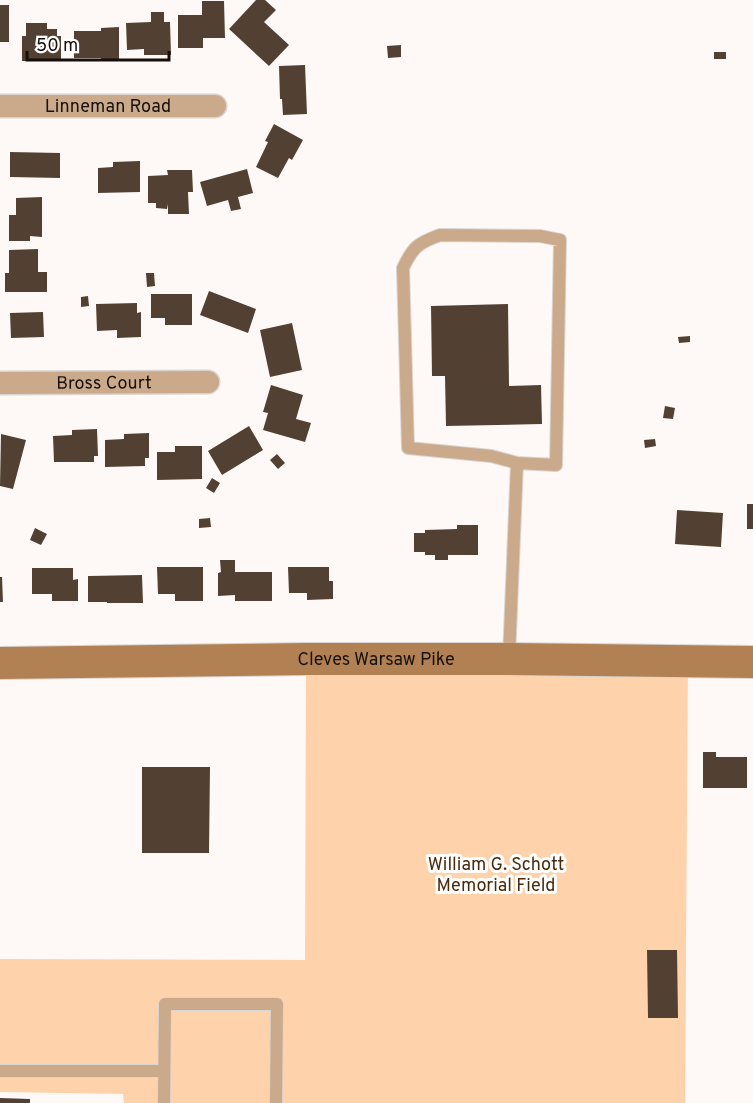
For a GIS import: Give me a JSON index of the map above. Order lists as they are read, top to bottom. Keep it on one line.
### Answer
{"streets":{"street":["Linneman Road","Bross Court","Cleves Warsaw Pike"]},"parks":["William G. Schott Memorial Field"],"scale_bar":"50 m"}
